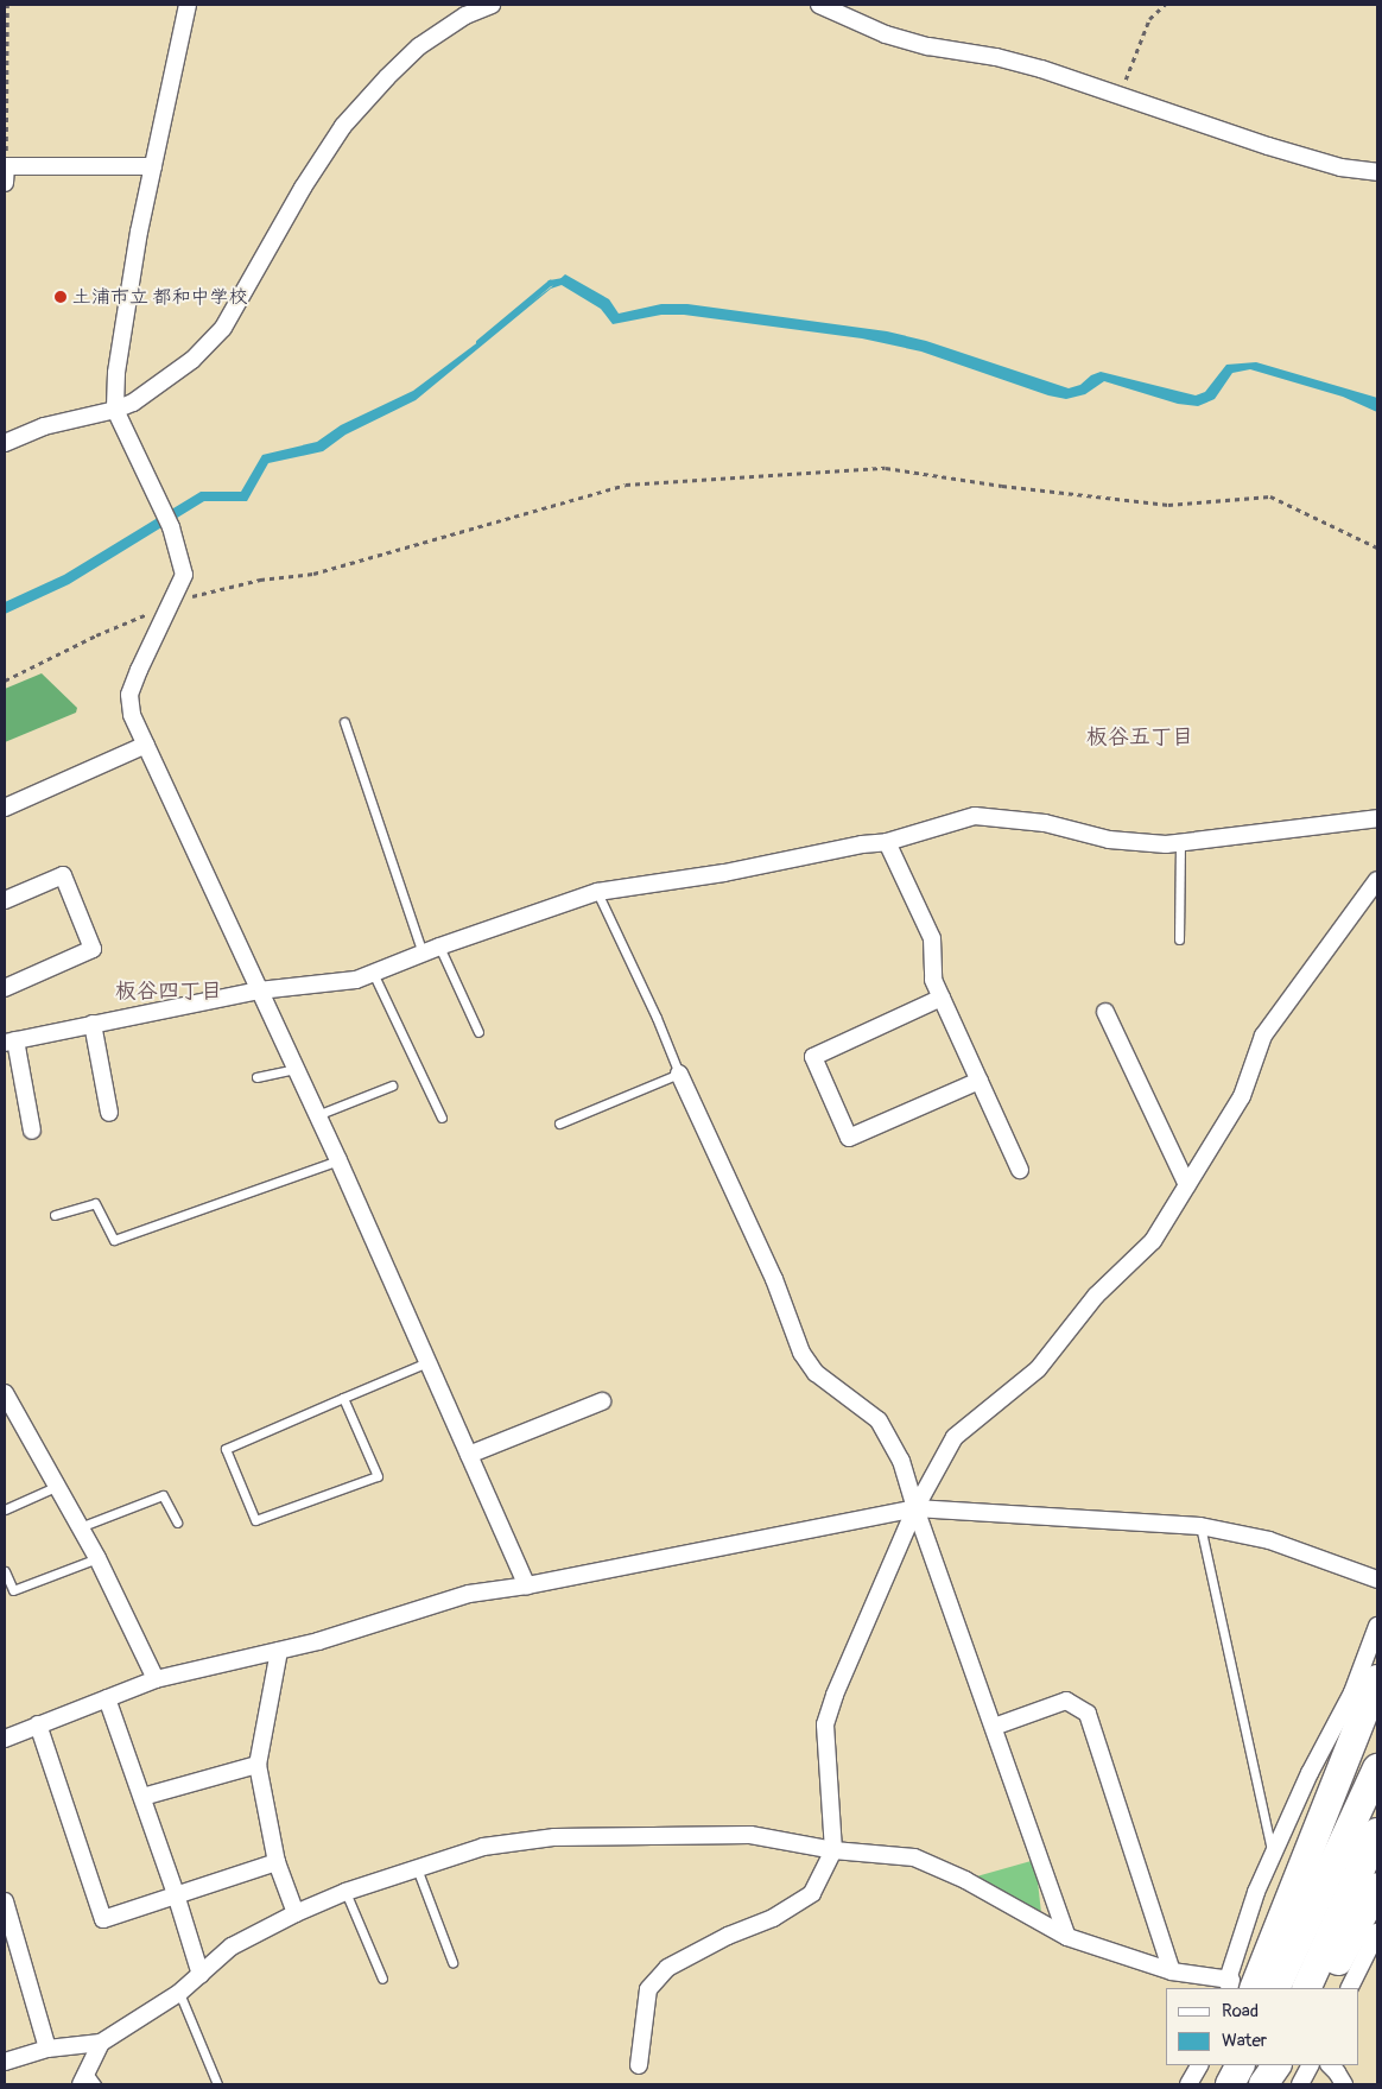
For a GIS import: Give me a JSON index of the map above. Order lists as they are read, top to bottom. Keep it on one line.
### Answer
{"districts":["板谷五丁目","板谷四丁目"],"places":["土浦市立 都和中学校"],"legend":["Road","Water"]}
